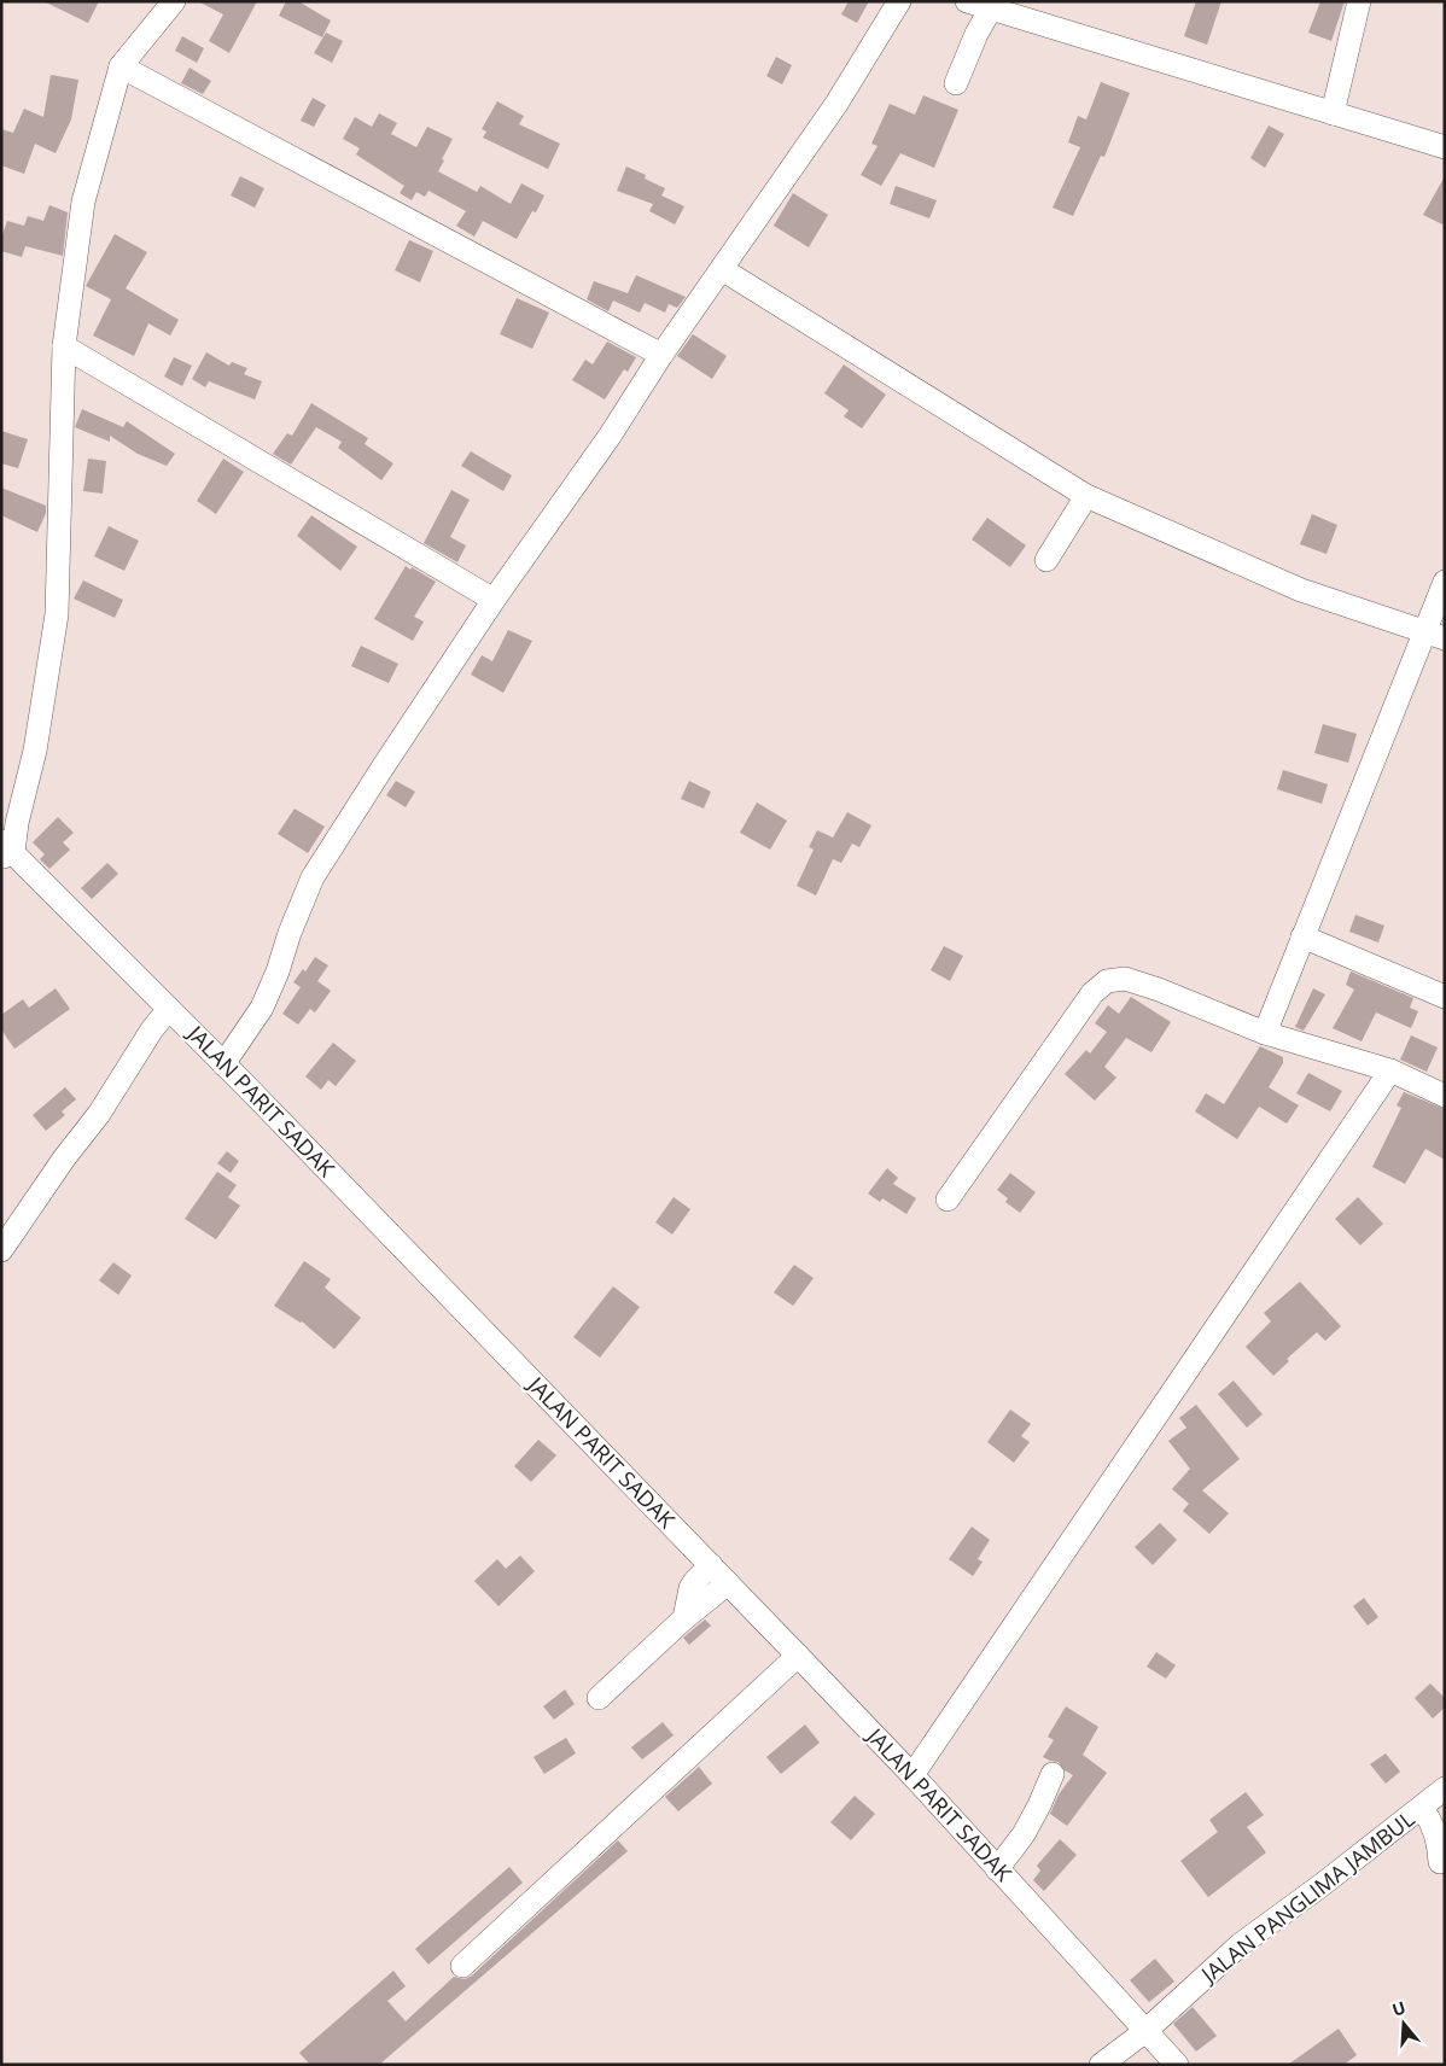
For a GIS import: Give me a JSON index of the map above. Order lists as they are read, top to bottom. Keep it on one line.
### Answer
{"streets":{"street":["JALAN PARIT SADAK","JALAN PANGLIMA JAMBUL"]},"crossings":[["JALAN PARIT SADAK","JALAN PANGLIMA JAMBUL"]],"north":"top"}
